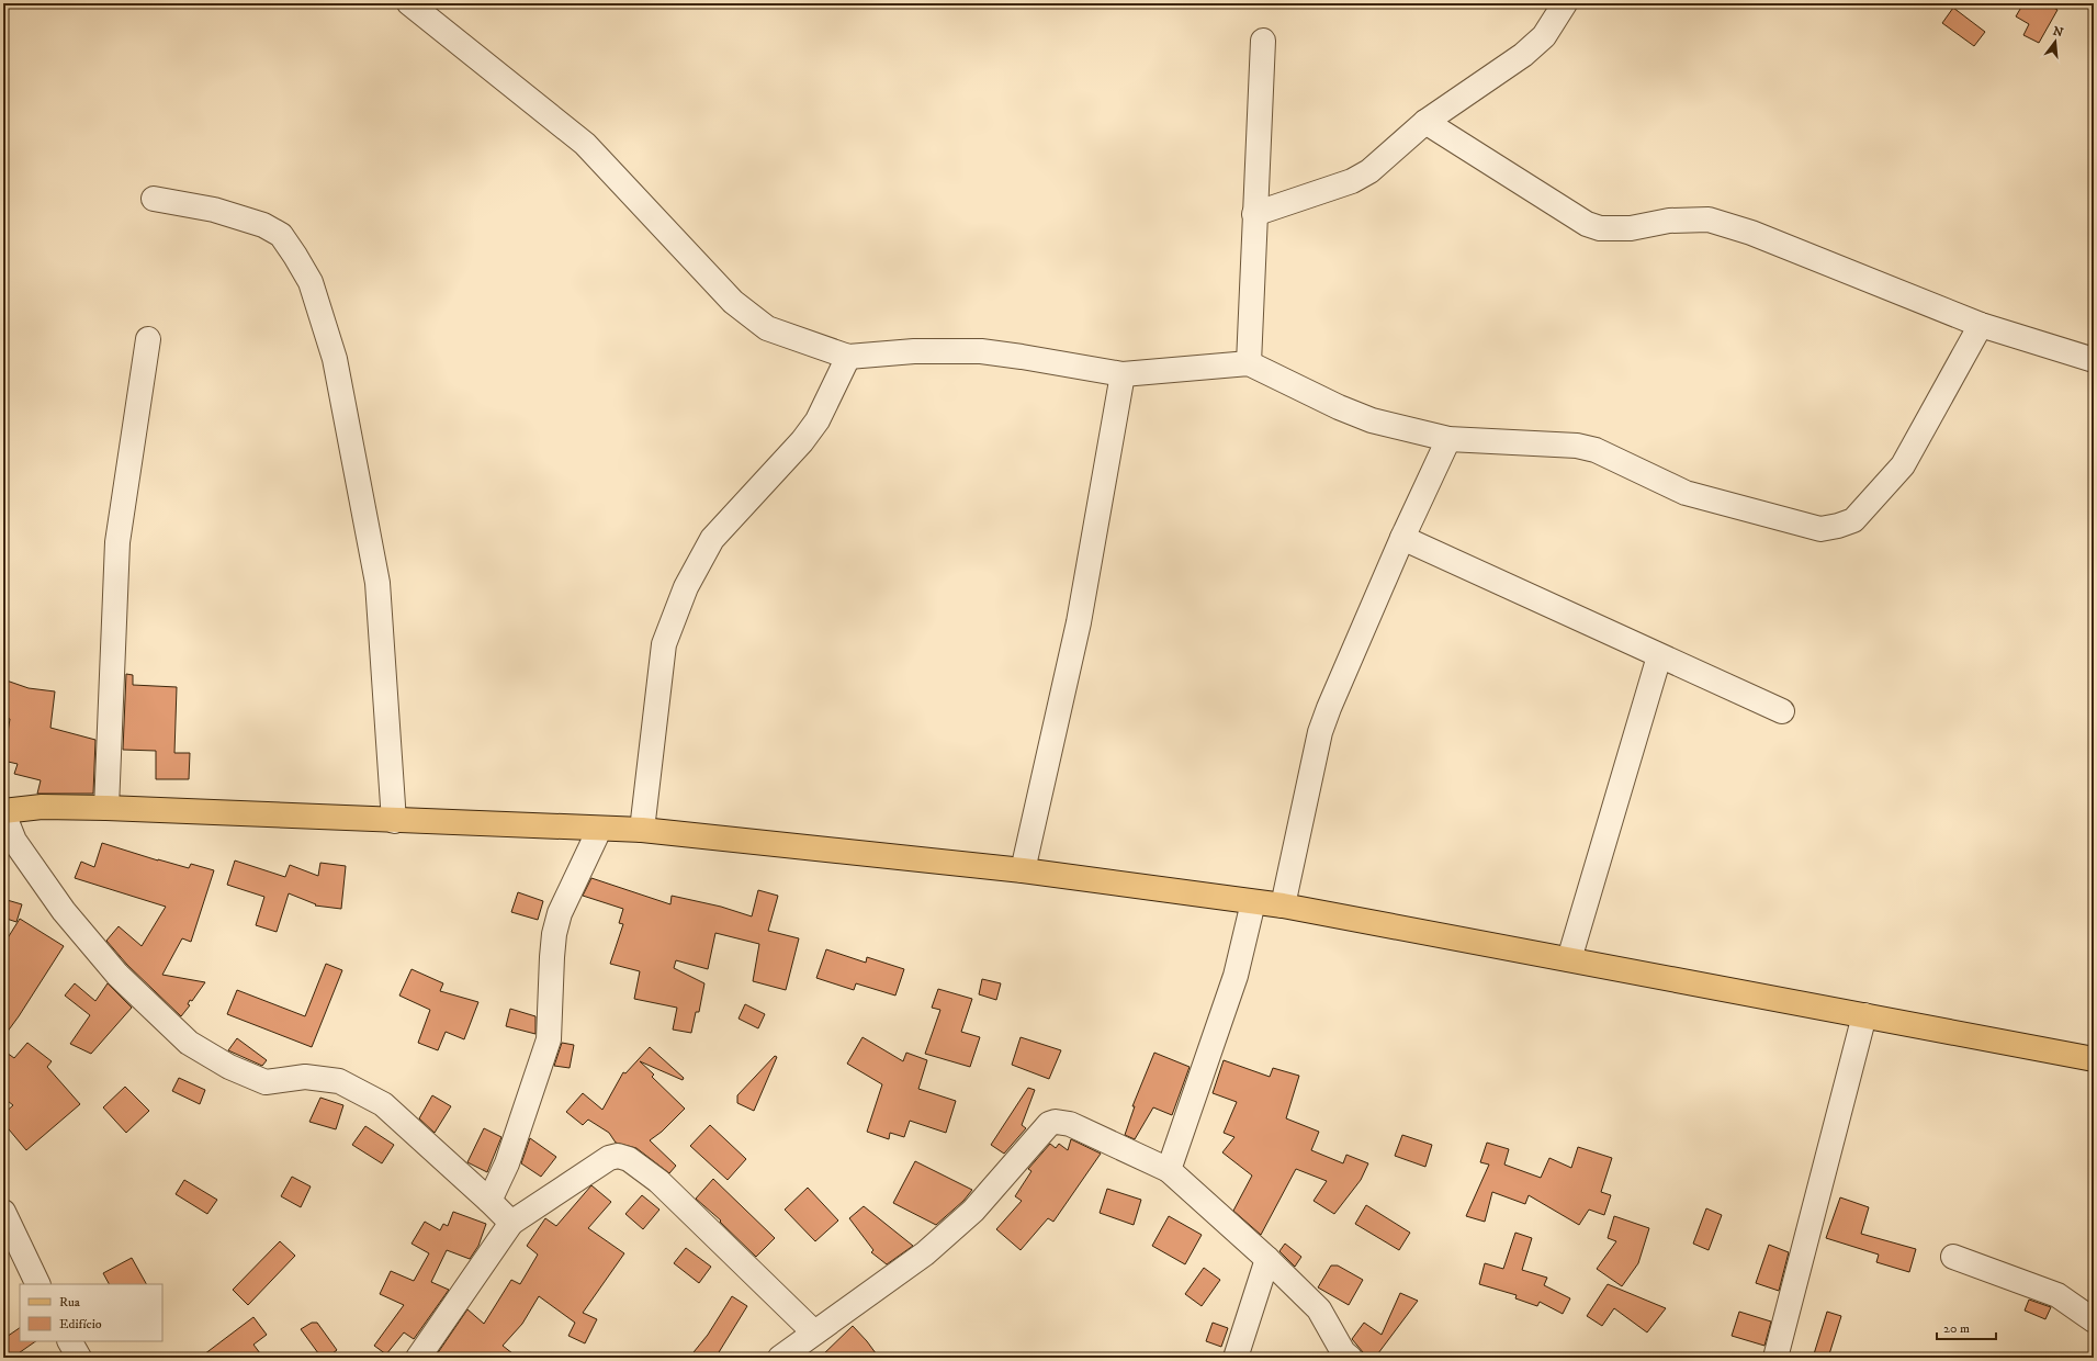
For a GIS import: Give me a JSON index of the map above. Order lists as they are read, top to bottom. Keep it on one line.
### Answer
{"legend":["Rua","Edifício"],"scale_bar":"20 m","north":"top"}
